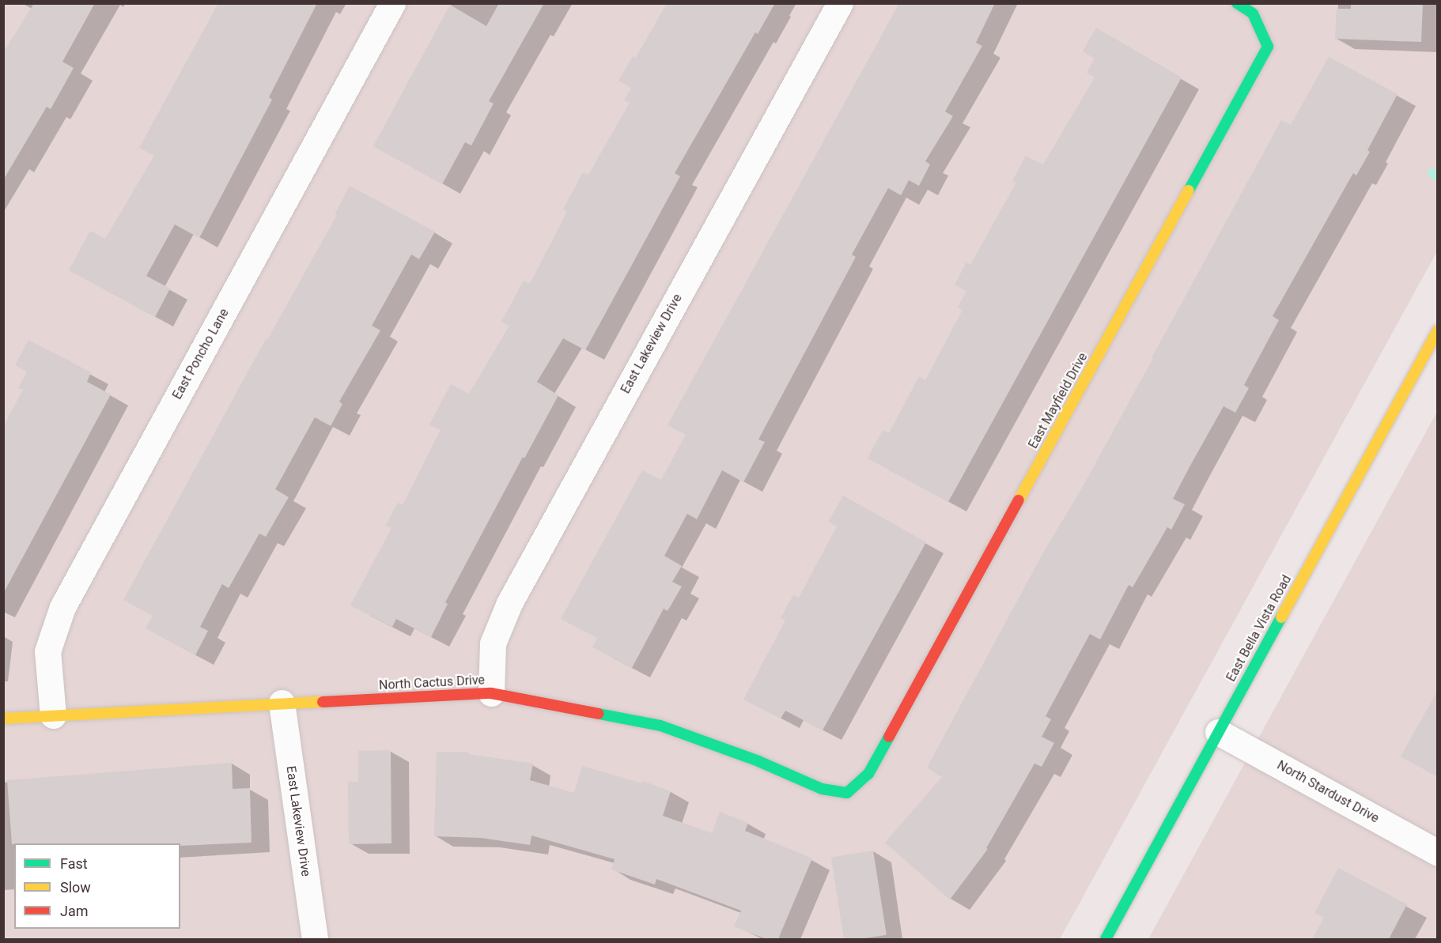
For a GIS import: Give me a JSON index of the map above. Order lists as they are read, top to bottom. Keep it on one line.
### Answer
{"streets":{"street":["East Lakeview Drive","East Poncho Lane","East Mayfield Drive","East Bella Vista Road","North Cactus Drive","North Stardust Drive"]},"crossings":[["East Lakeview Drive","North Cactus Drive"],["East Poncho Lane","North Cactus Drive"],["East Mayfield Drive","North Cactus Drive"],["East Bella Vista Road","North Stardust Drive"]],"legend":["Fast","Slow","Jam"]}
